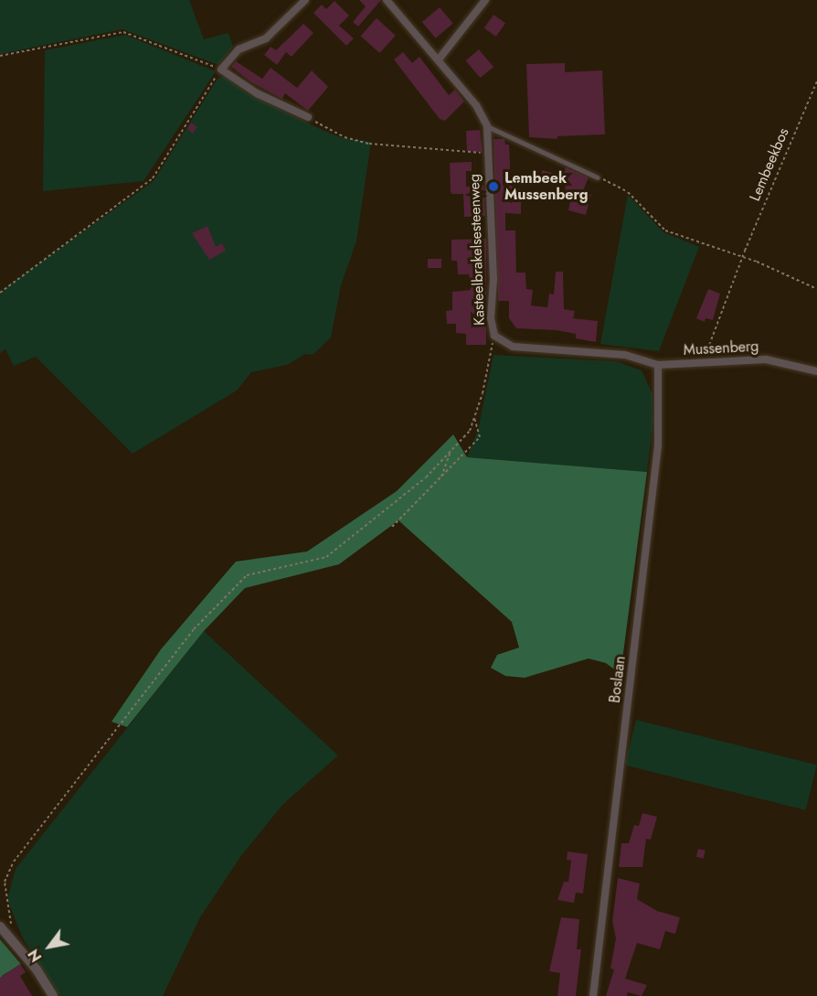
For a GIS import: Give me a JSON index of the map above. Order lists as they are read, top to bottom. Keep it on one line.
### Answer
{"streets":{"street":["Kasteelbrakelsesteenweg","Mussenberg","Boslaan"],"path":["Lembeekbos"]},"crossings":[["Kasteelbrakelsesteenweg","Mussenberg"],["Kasteelbrakelsesteenweg","Boslaan"],["Mussenberg","Boslaan"]],"places":["Lembeek Mussenberg"],"north":"bottom left"}
